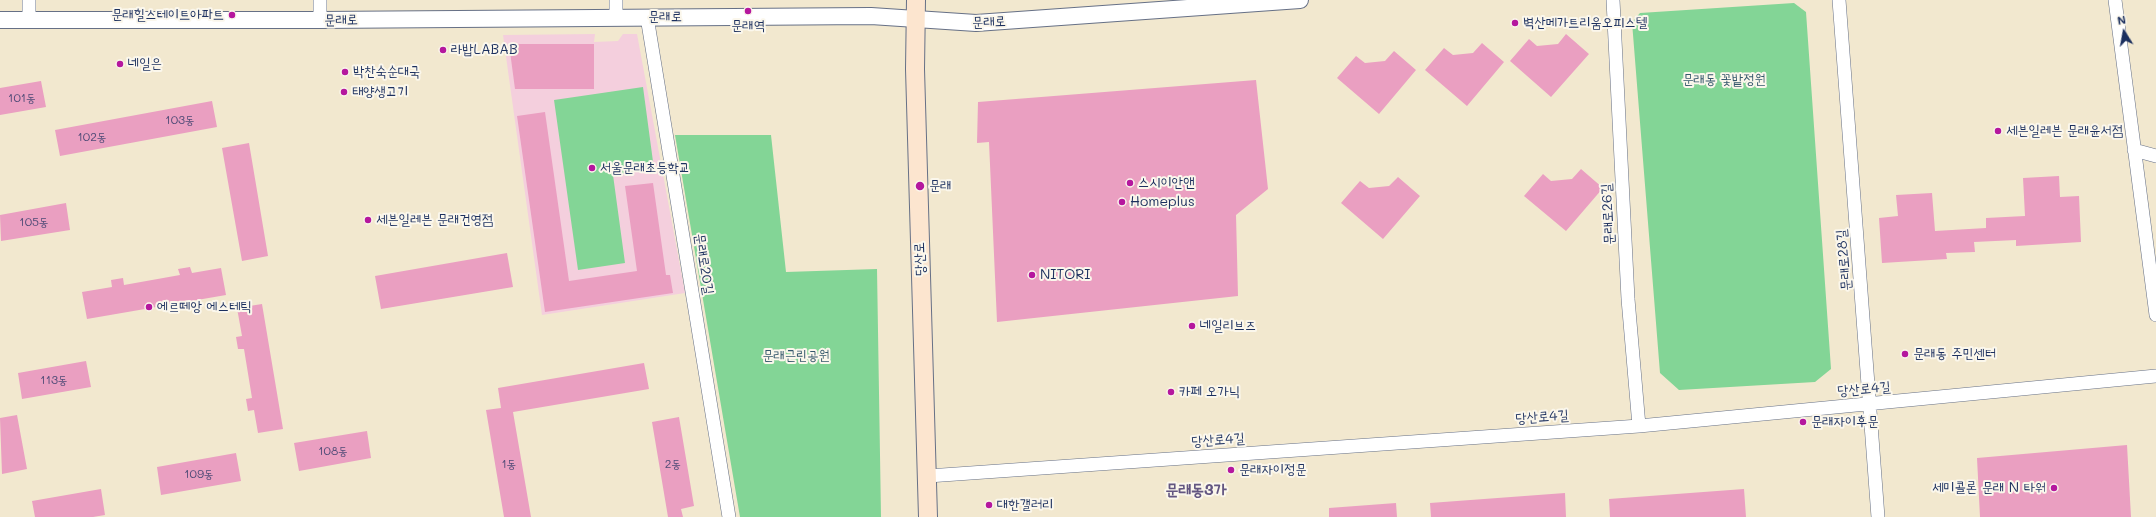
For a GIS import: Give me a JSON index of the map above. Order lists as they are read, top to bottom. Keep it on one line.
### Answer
{"streets":{"main road":["당산로"],"street":["문래로","문래로26길","문래로28길","문래로20길","당산로4길"]},"crossings":[["문래로","당산로"],["문래로","문래로20길"],["문래로26길","당산로4길"],["당산로","당산로4길"],["문래로28길","당산로4길"]],"districts":["문래동3가"],"parks":["문래동 꽃밭정원","문래근린공원"],"places":["문래역","문래힐스테이트아파트","벽산메가트리움오피스텔","라밥LABAB","네일은","박찬숙순대국","태양생고기","세븐일레븐 문래윤서점","서울문래초등학교","스시이안앤","문래","Homeplus","세븐일레븐 문래건영점","NITORI","에르떼앙 에스테틱","네일리브즈","문래동 주민센터","카페 오가닉","문래자이후문","문래자이정문","세미콜론 문래 N 타워","대한갤러리"],"house_numbers":["101동","103동","102동","105동","113동","108동","1동","2동","109동"],"north":"top"}
